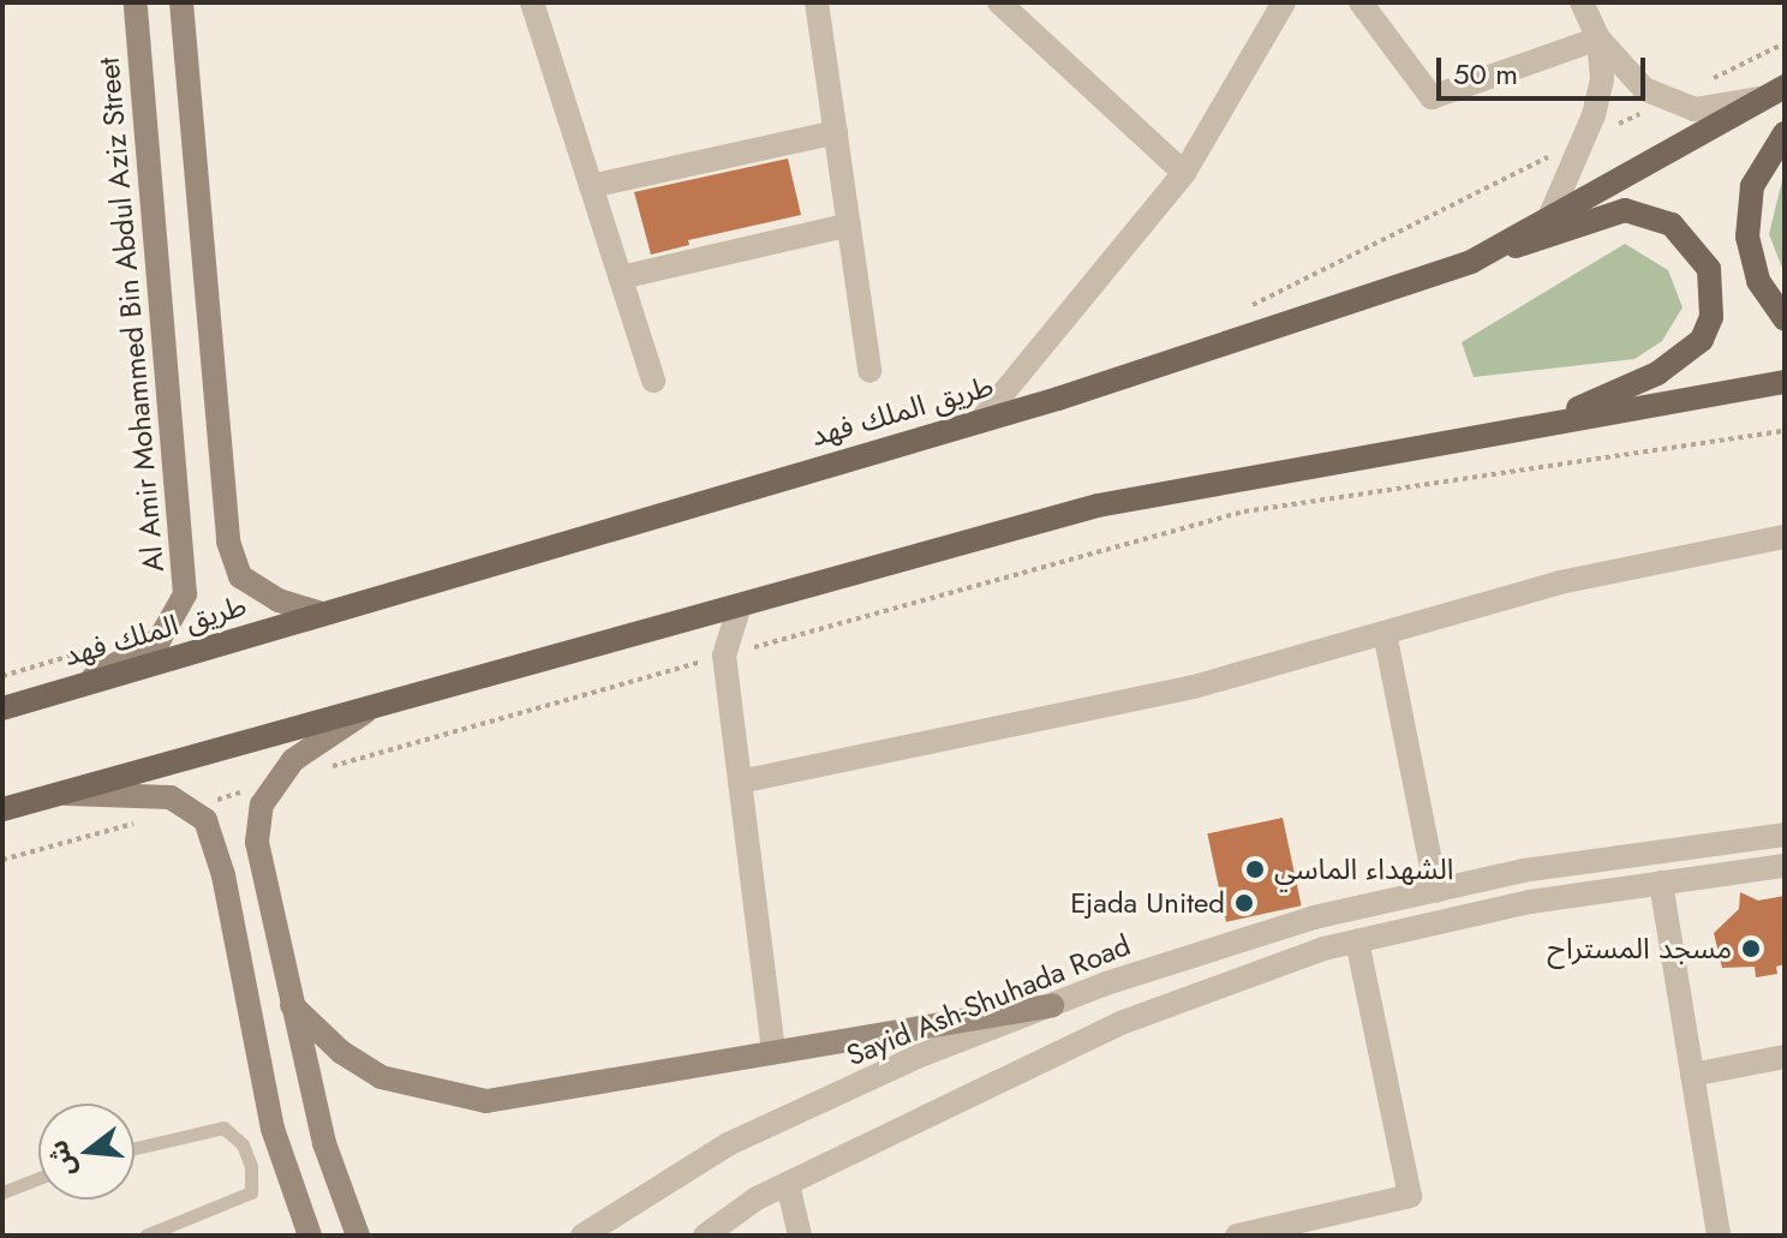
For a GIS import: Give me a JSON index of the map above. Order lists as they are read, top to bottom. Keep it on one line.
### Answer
{"streets":{"main road":["طريق الملك فهد"],"street":["Al Amir Mohammed Bin Abdul Aziz Street","Sayid Ash-Shuhada Road"]},"crossings":[["Al Amir Mohammed Bin Abdul Aziz Street","طريق الملك فهد"]],"places":["الشهداء الماسي","Ejada United","مسجد المستراح"],"scale_bar":"50 m","north":"left"}
